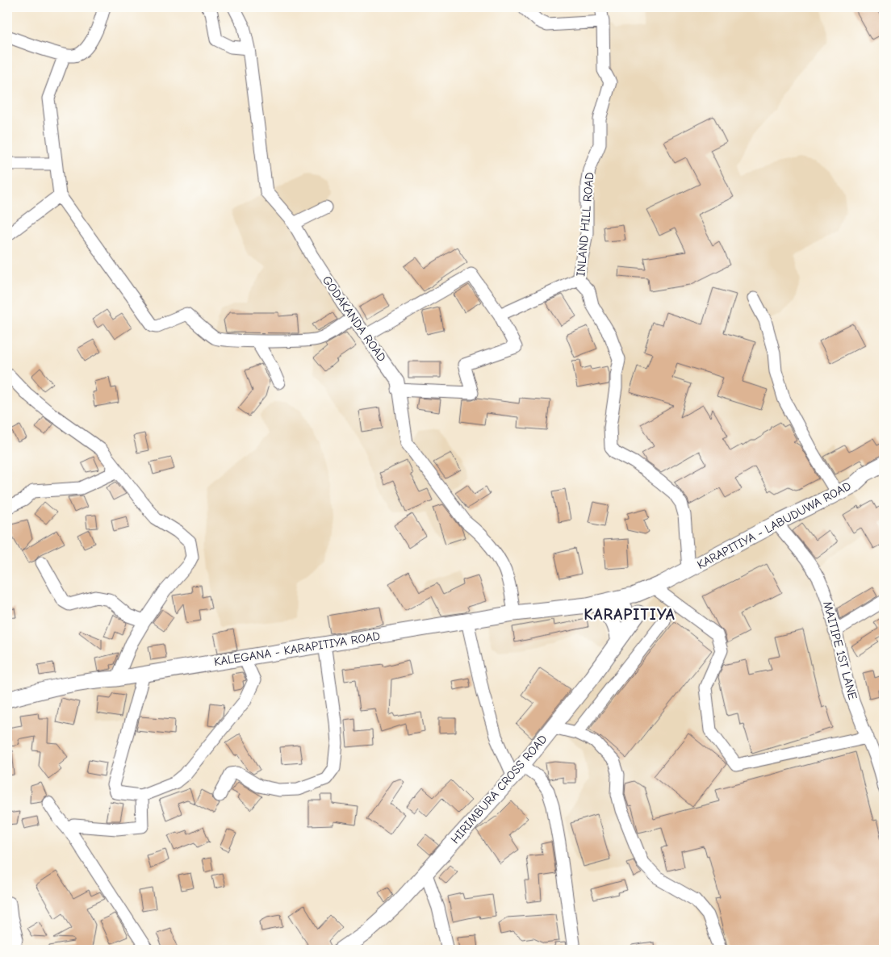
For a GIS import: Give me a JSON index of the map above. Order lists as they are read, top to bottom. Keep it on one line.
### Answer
{"streets":{"main road":["KARAPITIYA - LABUDUWA ROAD","KALEGANA - KARAPITIYA ROAD","HIRIMBURA CROSS ROAD"],"street":["INLAND HILL ROAD","GODAKANDA ROAD","MAITIPE 1ST LANE"]},"crossings":[["INLAND HILL ROAD","KARAPITIYA - LABUDUWA ROAD"],["GODAKANDA ROAD","KALEGANA - KARAPITIYA ROAD"],["KARAPITIYA - LABUDUWA ROAD","KALEGANA - KARAPITIYA ROAD"],["KARAPITIYA - LABUDUWA ROAD","MAITIPE 1ST LANE"]],"districts":["KARAPITIYA"]}
